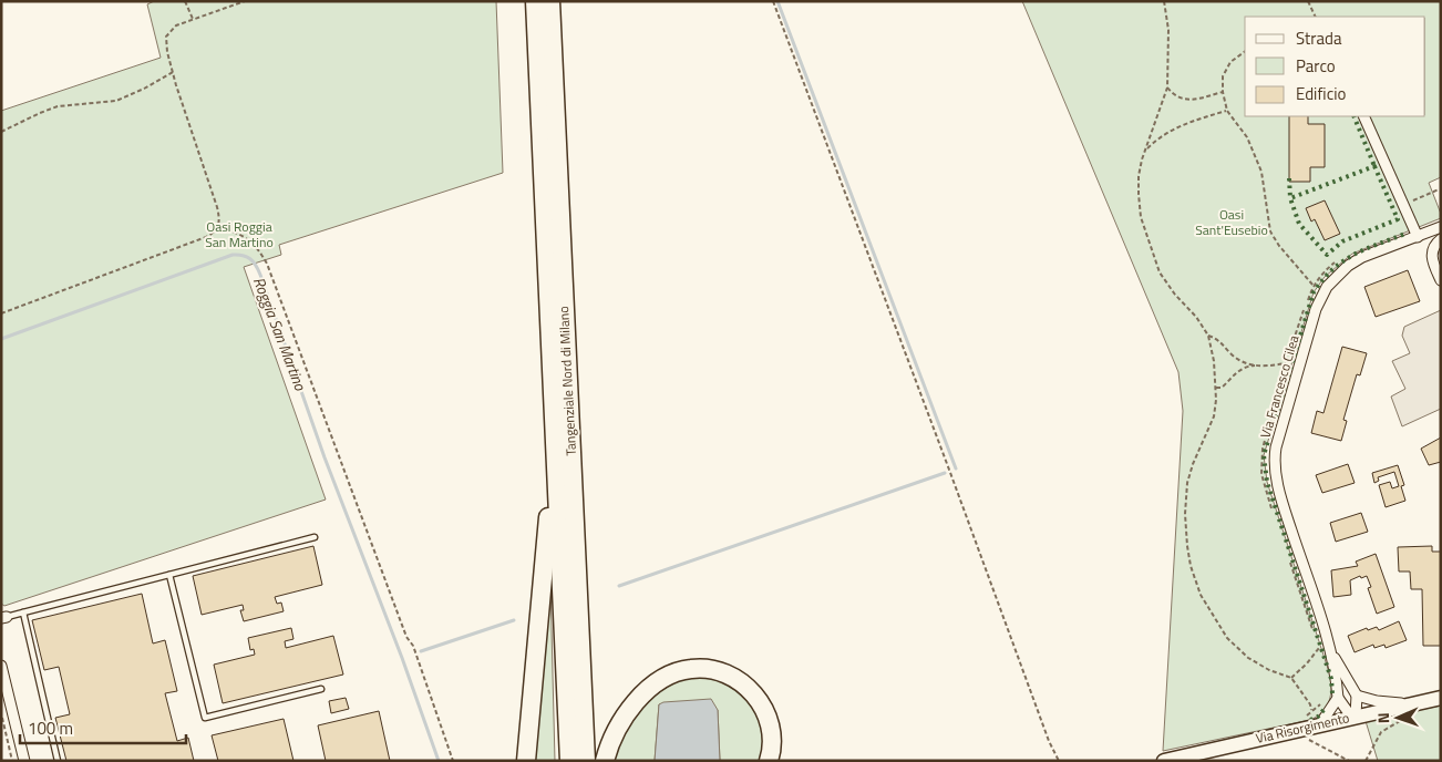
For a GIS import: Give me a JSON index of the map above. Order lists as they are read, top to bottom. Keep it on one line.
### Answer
{"streets":{"highway":["Tangenziale Nord di Milano"],"street":["Via Francesco Cilea","Via Risorgimento"]},"crossings":[["Via Francesco Cilea","Via Risorgimento"]],"water":["Roggia San Martino"],"parks":["Oasi Sant'Eusebio","Oasi Roggia San Martino"],"legend":["Strada","Parco","Edificio"],"scale_bar":"100 m","north":"left"}
